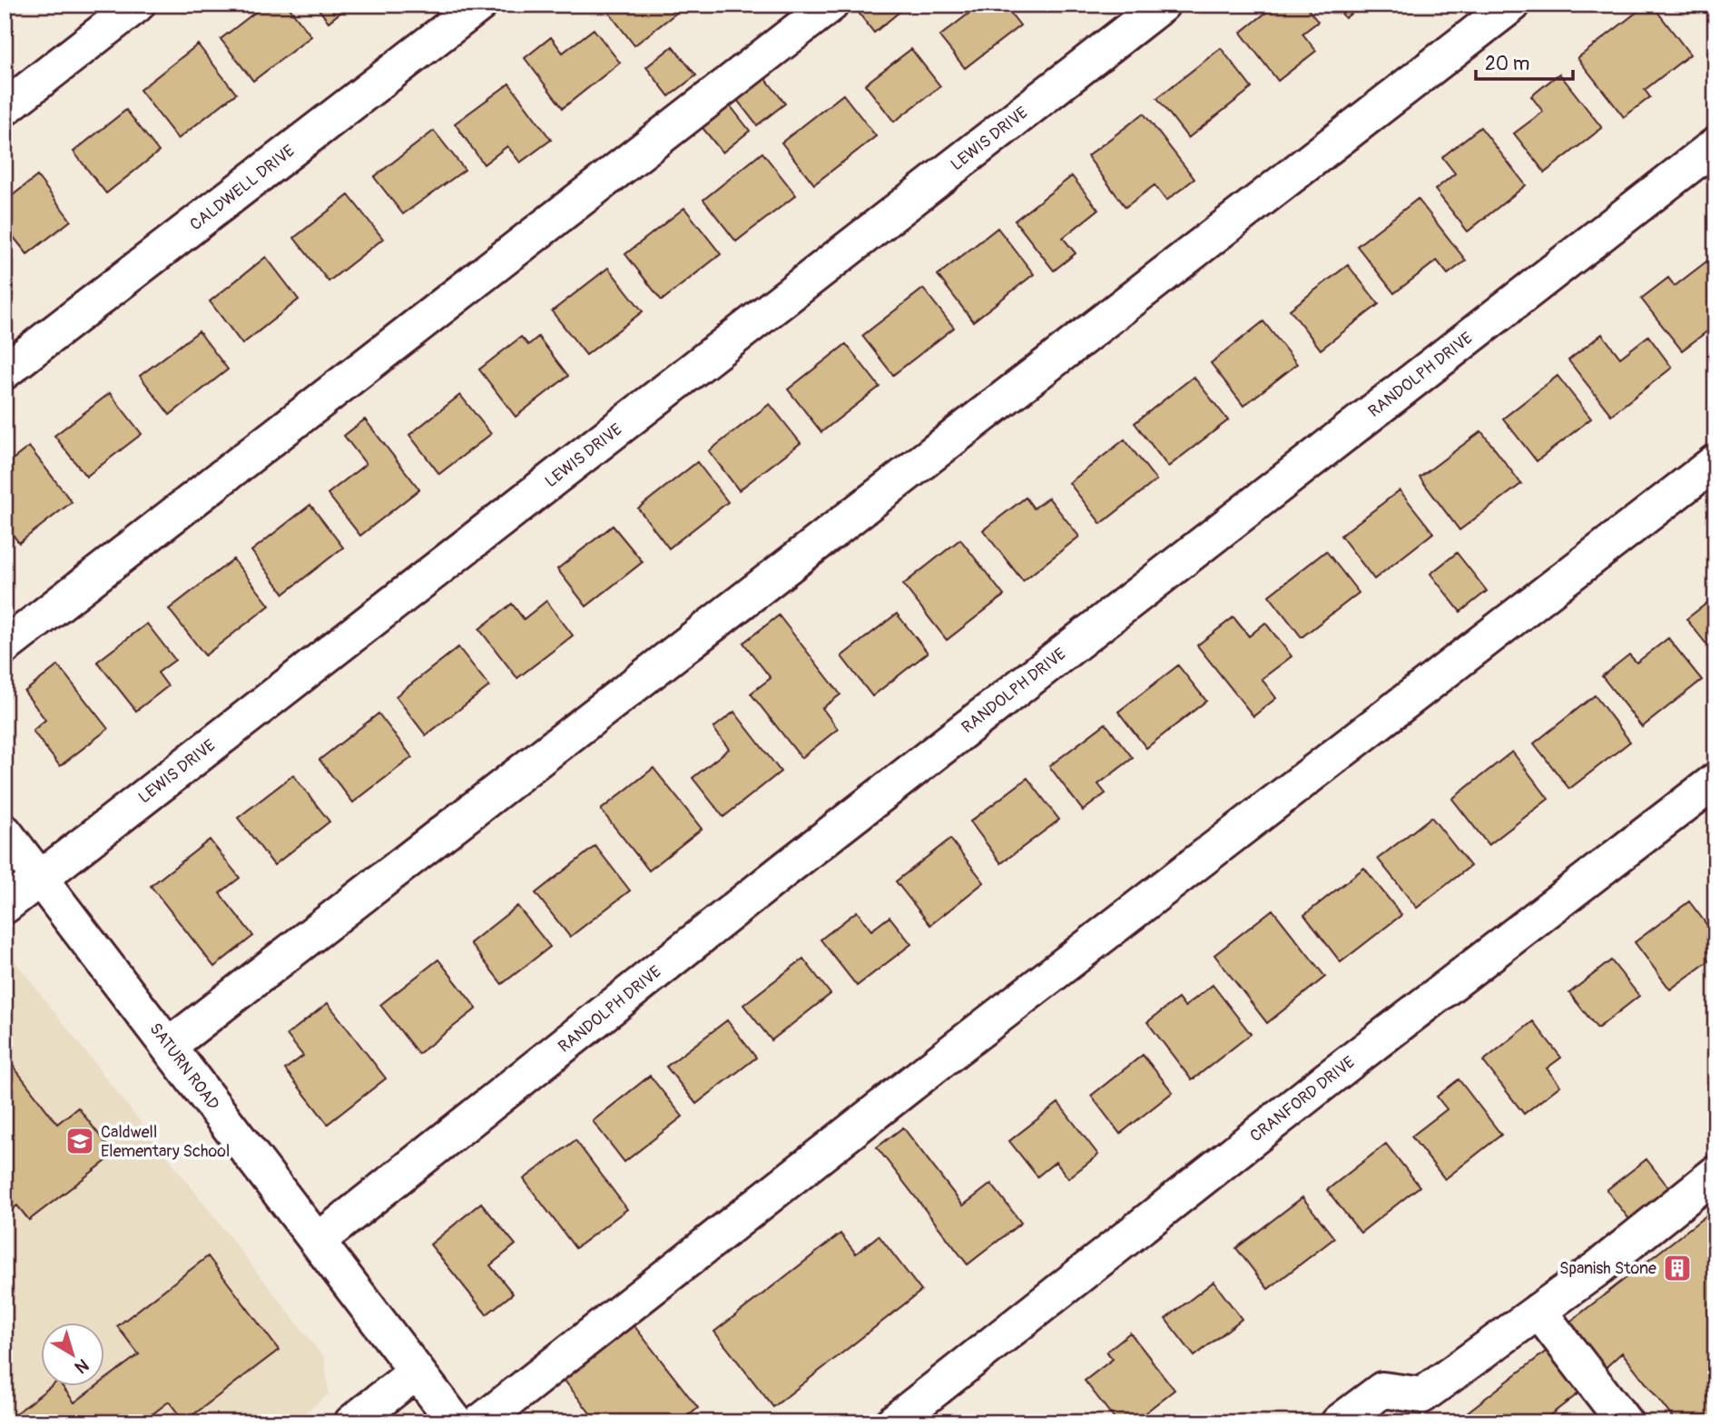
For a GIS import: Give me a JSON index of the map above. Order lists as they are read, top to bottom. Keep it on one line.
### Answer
{"streets":{"street":["LEWIS DRIVE","CALDWELL DRIVE","RANDOLPH DRIVE","SATURN ROAD","CRANFORD DRIVE"]},"crossings":[["LEWIS DRIVE","SATURN ROAD"],["RANDOLPH DRIVE","SATURN ROAD"]],"places":{"school or university":["Caldwell Elementary School"],"building":["Spanish Stone"]},"scale_bar":"20 m","north":"bottom right"}
